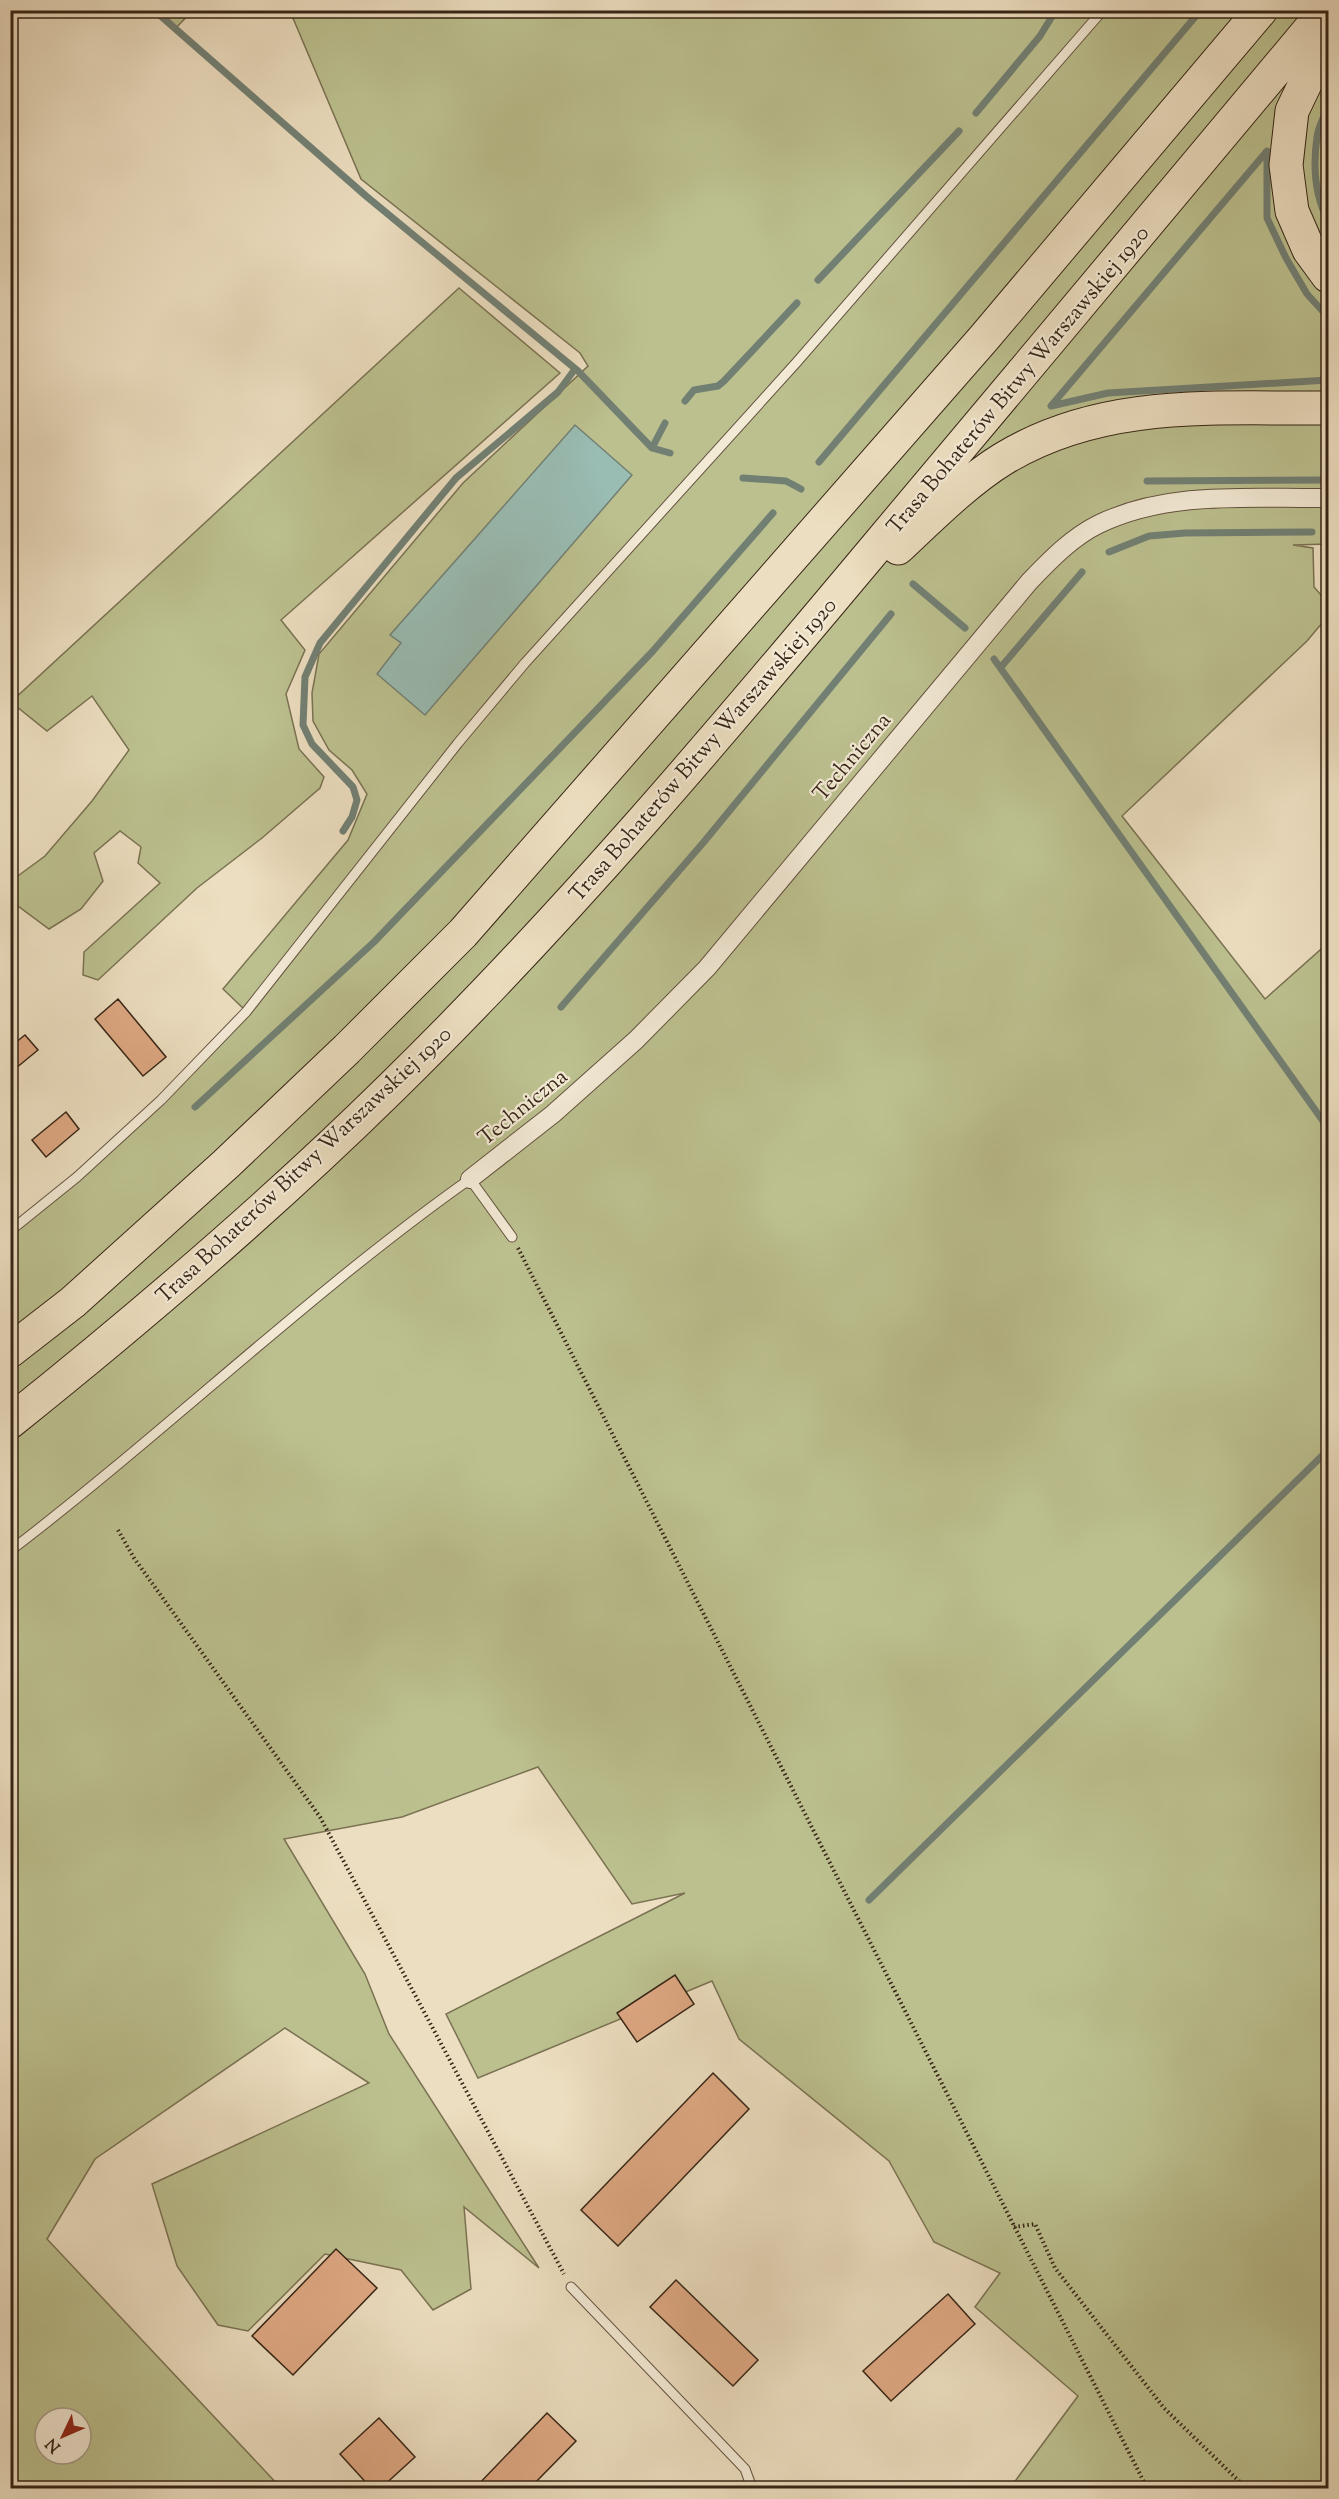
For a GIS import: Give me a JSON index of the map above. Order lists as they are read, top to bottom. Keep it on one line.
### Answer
{"streets":{"highway":["Trasa Bohaterów Bitwy Warszawskiej 1920"],"street":["Techniczna"]},"north":"bottom left"}
